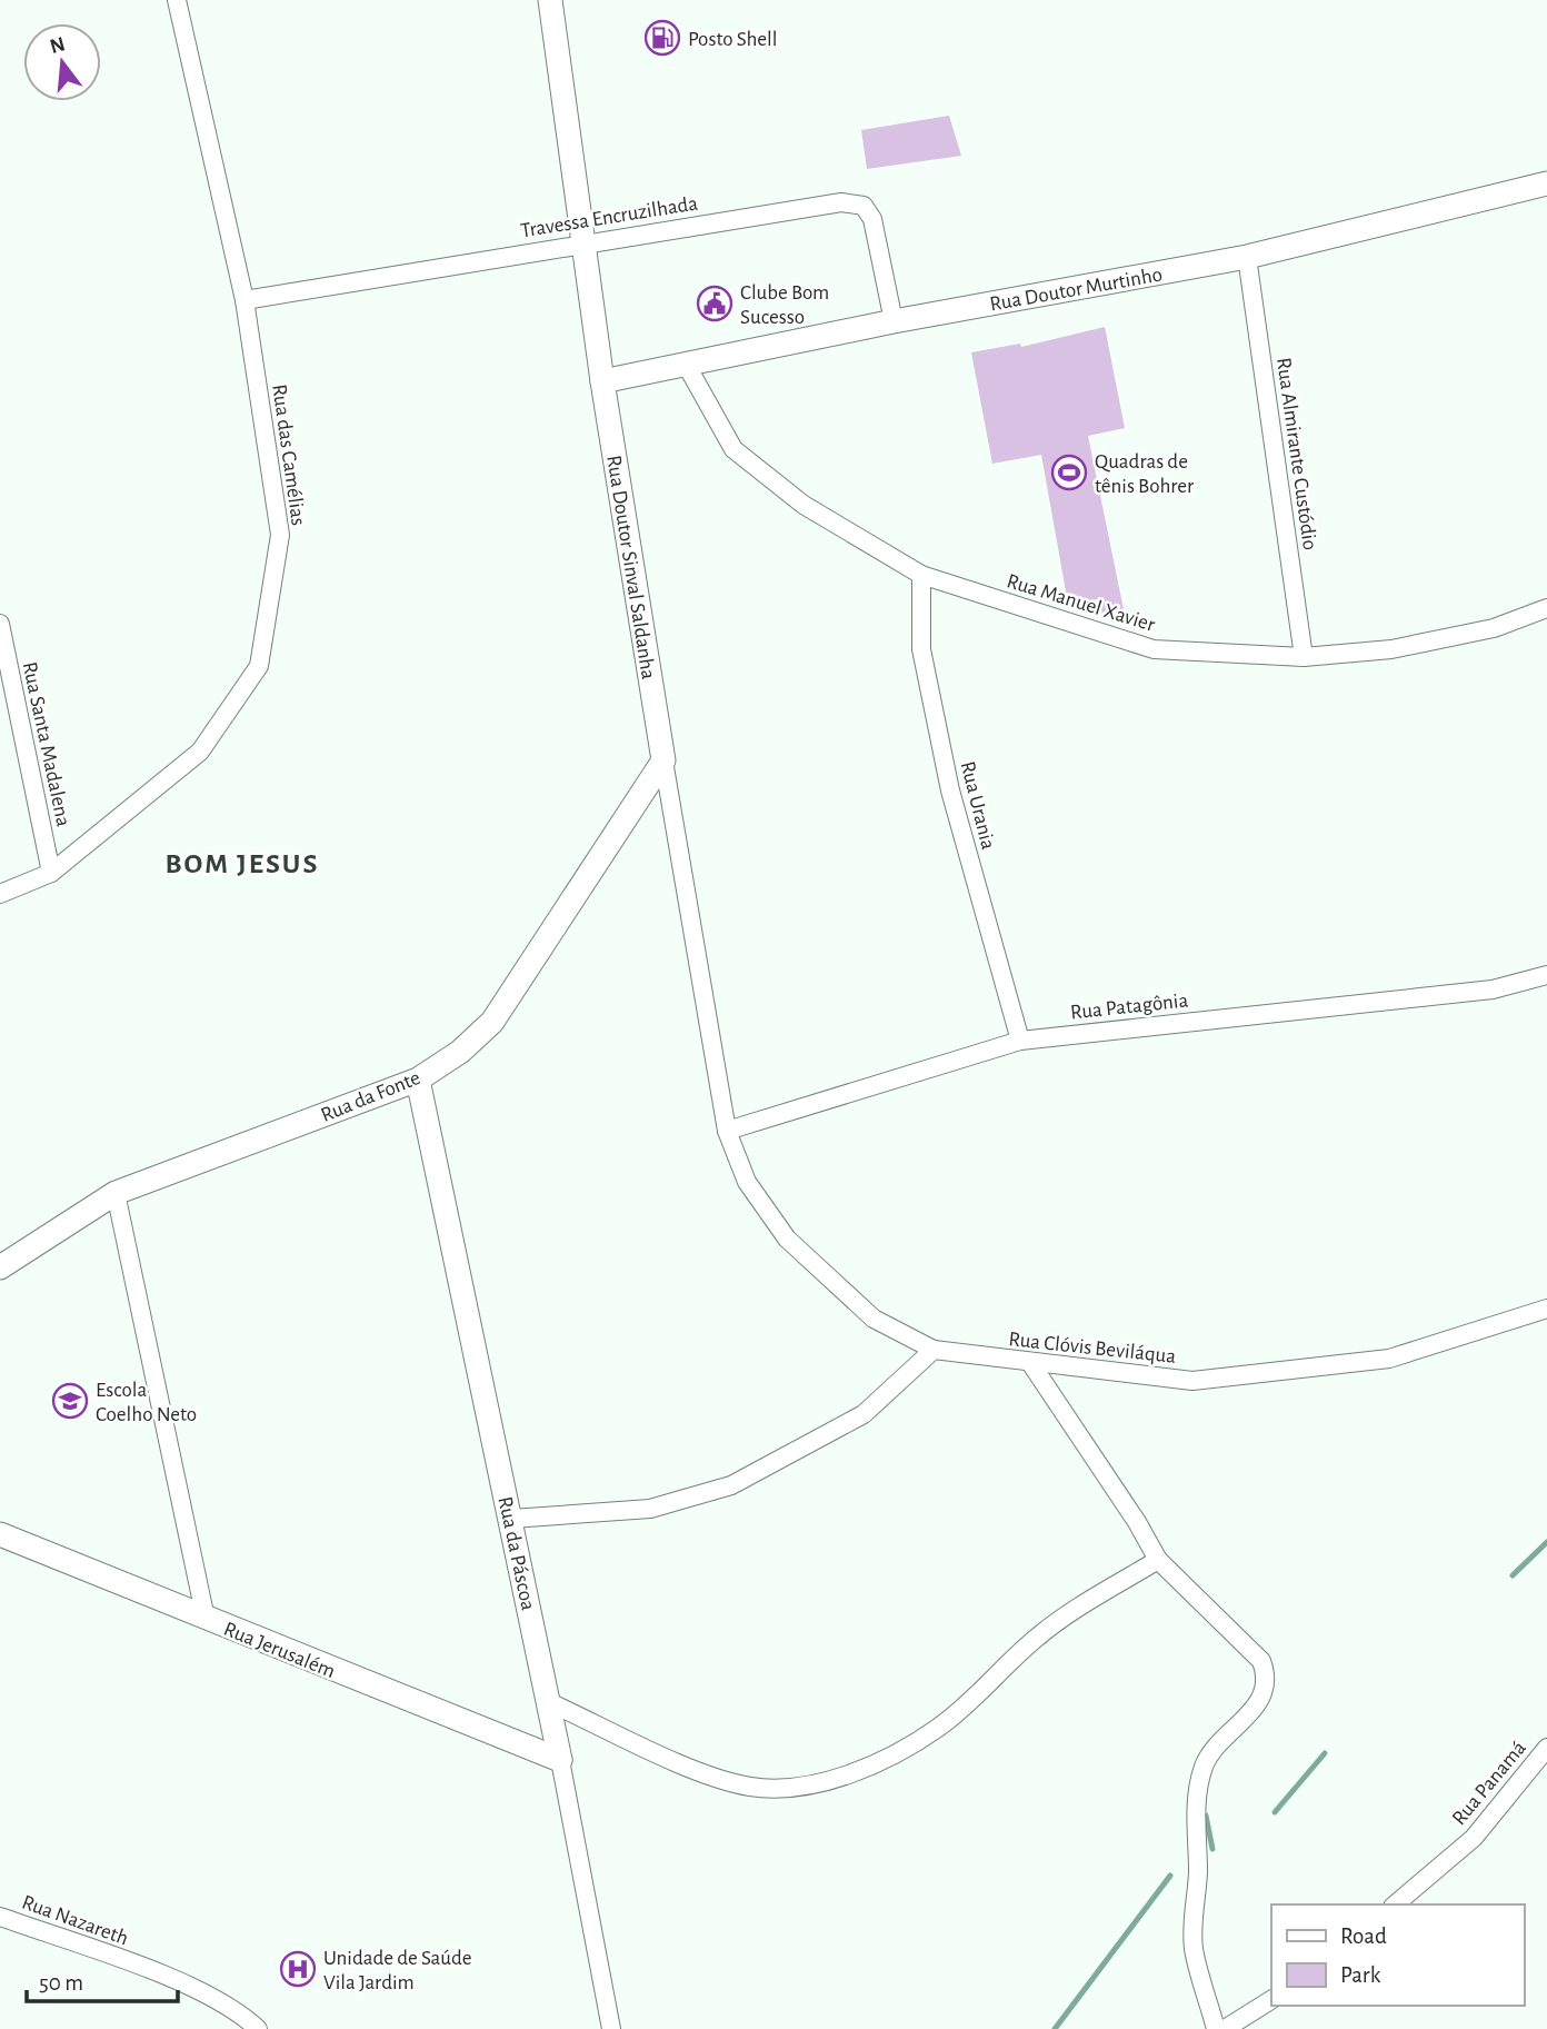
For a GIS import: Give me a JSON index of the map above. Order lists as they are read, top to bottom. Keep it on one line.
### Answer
{"streets":{"street":["Travessa Encruzilhada","Rua Doutor Murtinho","Rua Almirante Custódio","Rua das Camélias","Rua Doutor Sinval Saldanha","Rua Manuel Xavier","Rua Santa Madalena","Rua Urania","Rua Patagônia","Rua da Fonte","Rua Clóvis Beviláqua","Rua da Páscoa","Rua Jerusalém","Rua Panamá","Rua Nazareth"]},"crossings":[["Travessa Encruzilhada","Rua Doutor Murtinho"],["Travessa Encruzilhada","Rua das Camélias"],["Travessa Encruzilhada","Rua Doutor Sinval Saldanha"],["Rua Doutor Murtinho","Rua Almirante Custódio"],["Rua Doutor Murtinho","Rua Doutor Sinval Saldanha"],["Rua Doutor Murtinho","Rua Manuel Xavier"],["Rua Almirante Custódio","Rua Manuel Xavier"],["Rua das Camélias","Rua Santa Madalena"],["Rua Doutor Sinval Saldanha","Rua Patagônia"],["Rua Doutor Sinval Saldanha","Rua da Fonte"],["Rua Doutor Sinval Saldanha","Rua Clóvis Beviláqua"],["Rua Manuel Xavier","Rua Urania"],["Rua Urania","Rua Patagônia"],["Rua Patagônia","Rua Clóvis Beviláqua"],["Rua da Fonte","Rua da Páscoa"],["Rua da Páscoa","Rua Jerusalém"]],"districts":["BOM JESUS"],"places":{"fuel station":["Posto Shell"],"public building":["Clube Bom Sucesso"],"sports":["Quadras de tênis Bohrer"],"school or university":["Escola Coelho Neto"],"hospital":["Unidade de Saúde Vila Jardim"]},"legend":["Road","Park"],"scale_bar":"50 m","north":"top"}
